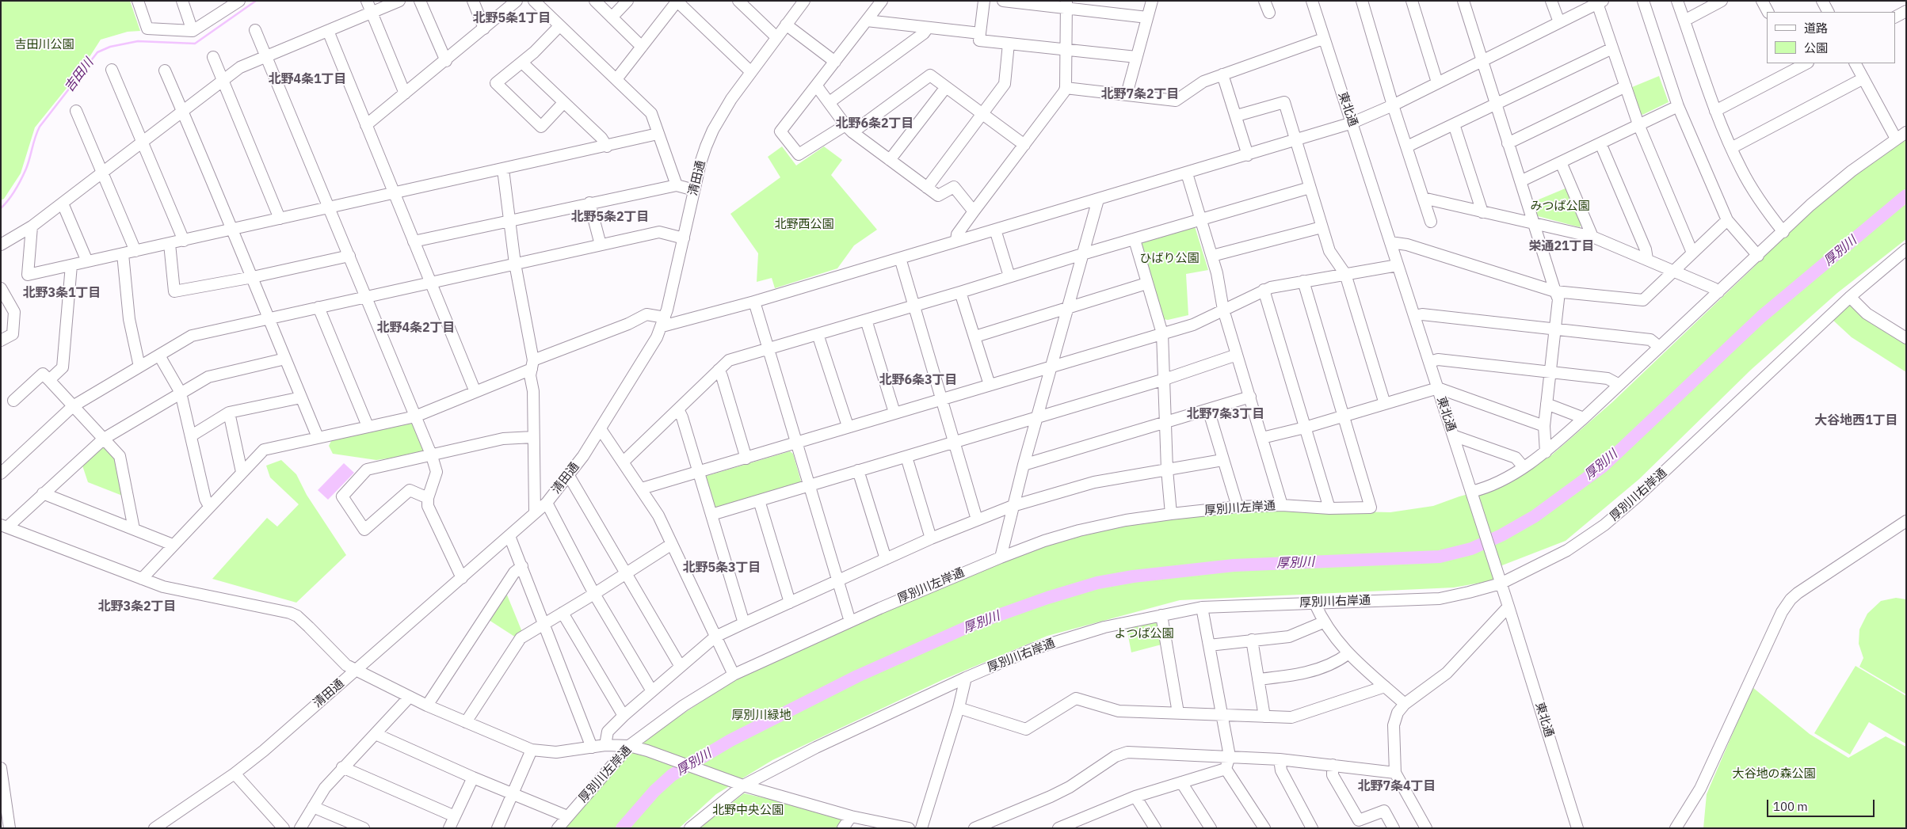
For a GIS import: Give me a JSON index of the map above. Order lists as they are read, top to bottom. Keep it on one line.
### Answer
{"streets":{"street":["東北通","清田通","厚別川右岸通","厚別川左岸通"]},"crossings":[["東北通","厚別川右岸通"]],"districts":["北野5条1丁目","北野4条1丁目","北野7条2丁目","北野6条2丁目","北野5条2丁目","栄通21丁目","北野3条1丁目","北野4条2丁目","北野6条3丁目","北野7条3丁目","大谷地西1丁目","北野5条3丁目","北野3条2丁目","北野7条4丁目"],"water":["吉田川","厚別川"],"parks":["吉田川公園","みつば公園","北野西公園","ひばり公園","よつば公園","厚別川緑地","大谷地の森公園","北野中央公園"],"legend":["道路","公園"],"scale_bar":"100 m"}
